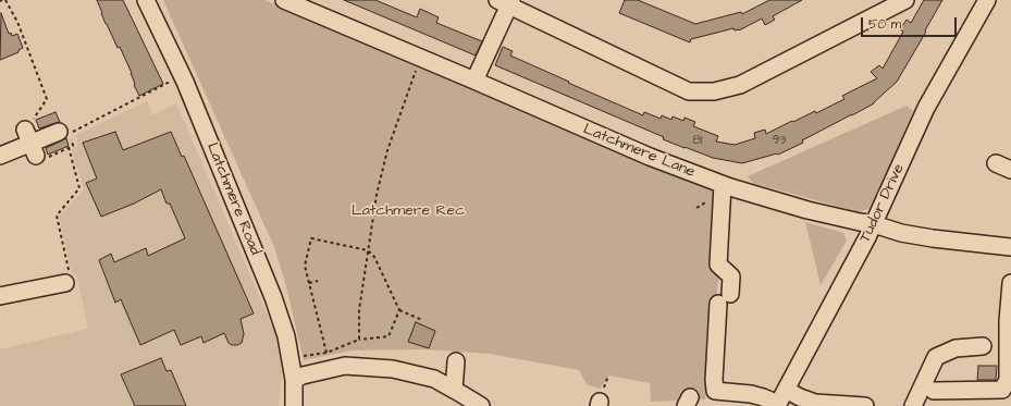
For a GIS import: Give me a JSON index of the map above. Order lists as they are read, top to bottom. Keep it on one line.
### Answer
{"streets":{"street":["Latchmere Lane","Latchmere Road","Tudor Drive"]},"crossings":[["Latchmere Lane","Tudor Drive"]],"parks":["Latchmere Rec"],"house_numbers":["81","93"],"scale_bar":"50 m"}
